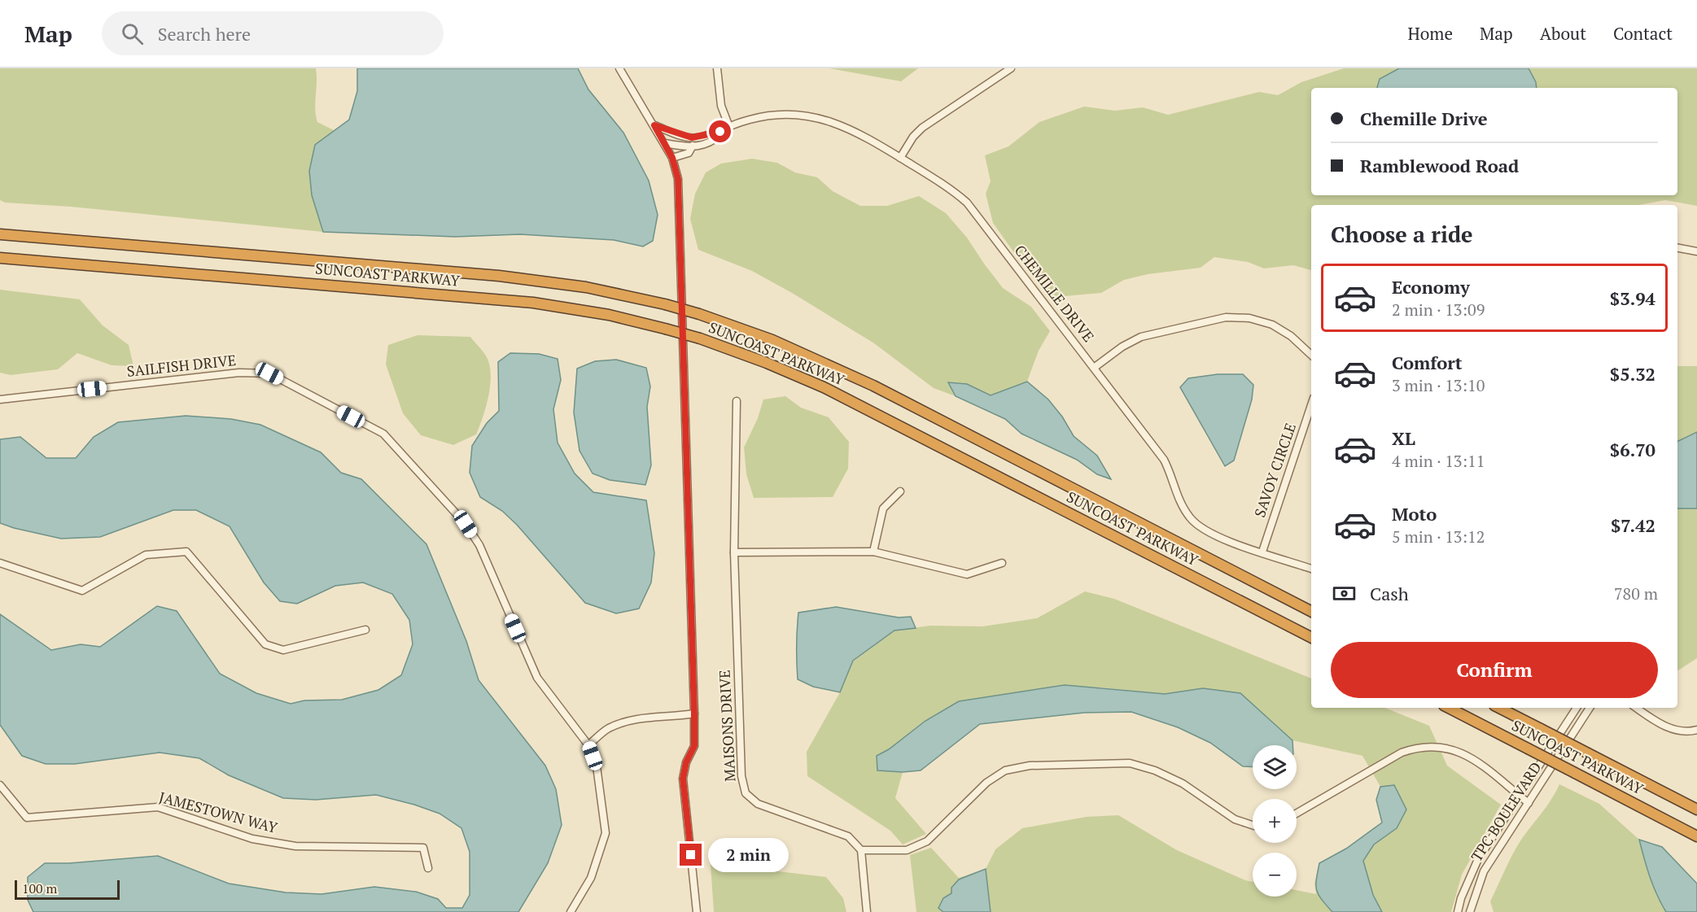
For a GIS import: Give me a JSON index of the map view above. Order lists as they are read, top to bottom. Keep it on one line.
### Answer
{"streets":{"highway":["SUNCOAST PARKWAY"],"street":["CHEMILLE DRIVE","SAILFISH DRIVE","SAVOY CIRCLE","MAISONS DRIVE","TPC BOULEVARD","JAMESTOWN WAY"]},"crossings":[["CHEMILLE DRIVE","SAVOY CIRCLE"]],"scale_bar":"100 m","page":{"header":"Map","search":"Search here","nav":["Home","Map","About","Contact"],"banner":["Chemille Drive","Ramblewood Road"],"heading":"Choose a ride","list":[{"name":"Economy","note":"2 min · 13:09","value":"$3.94"},{"name":"Comfort","note":"3 min · 13:10","value":"$5.32"},{"name":"XL","note":"4 min · 13:11","value":"$6.70"},{"name":"Moto","note":"5 min · 13:12","value":"$7.42"}],"pay":["Cash","780 m"],"buttons":"Confirm","map_buttons":["+","−"],"bubble":"2 min","scale":"100 m"}}
